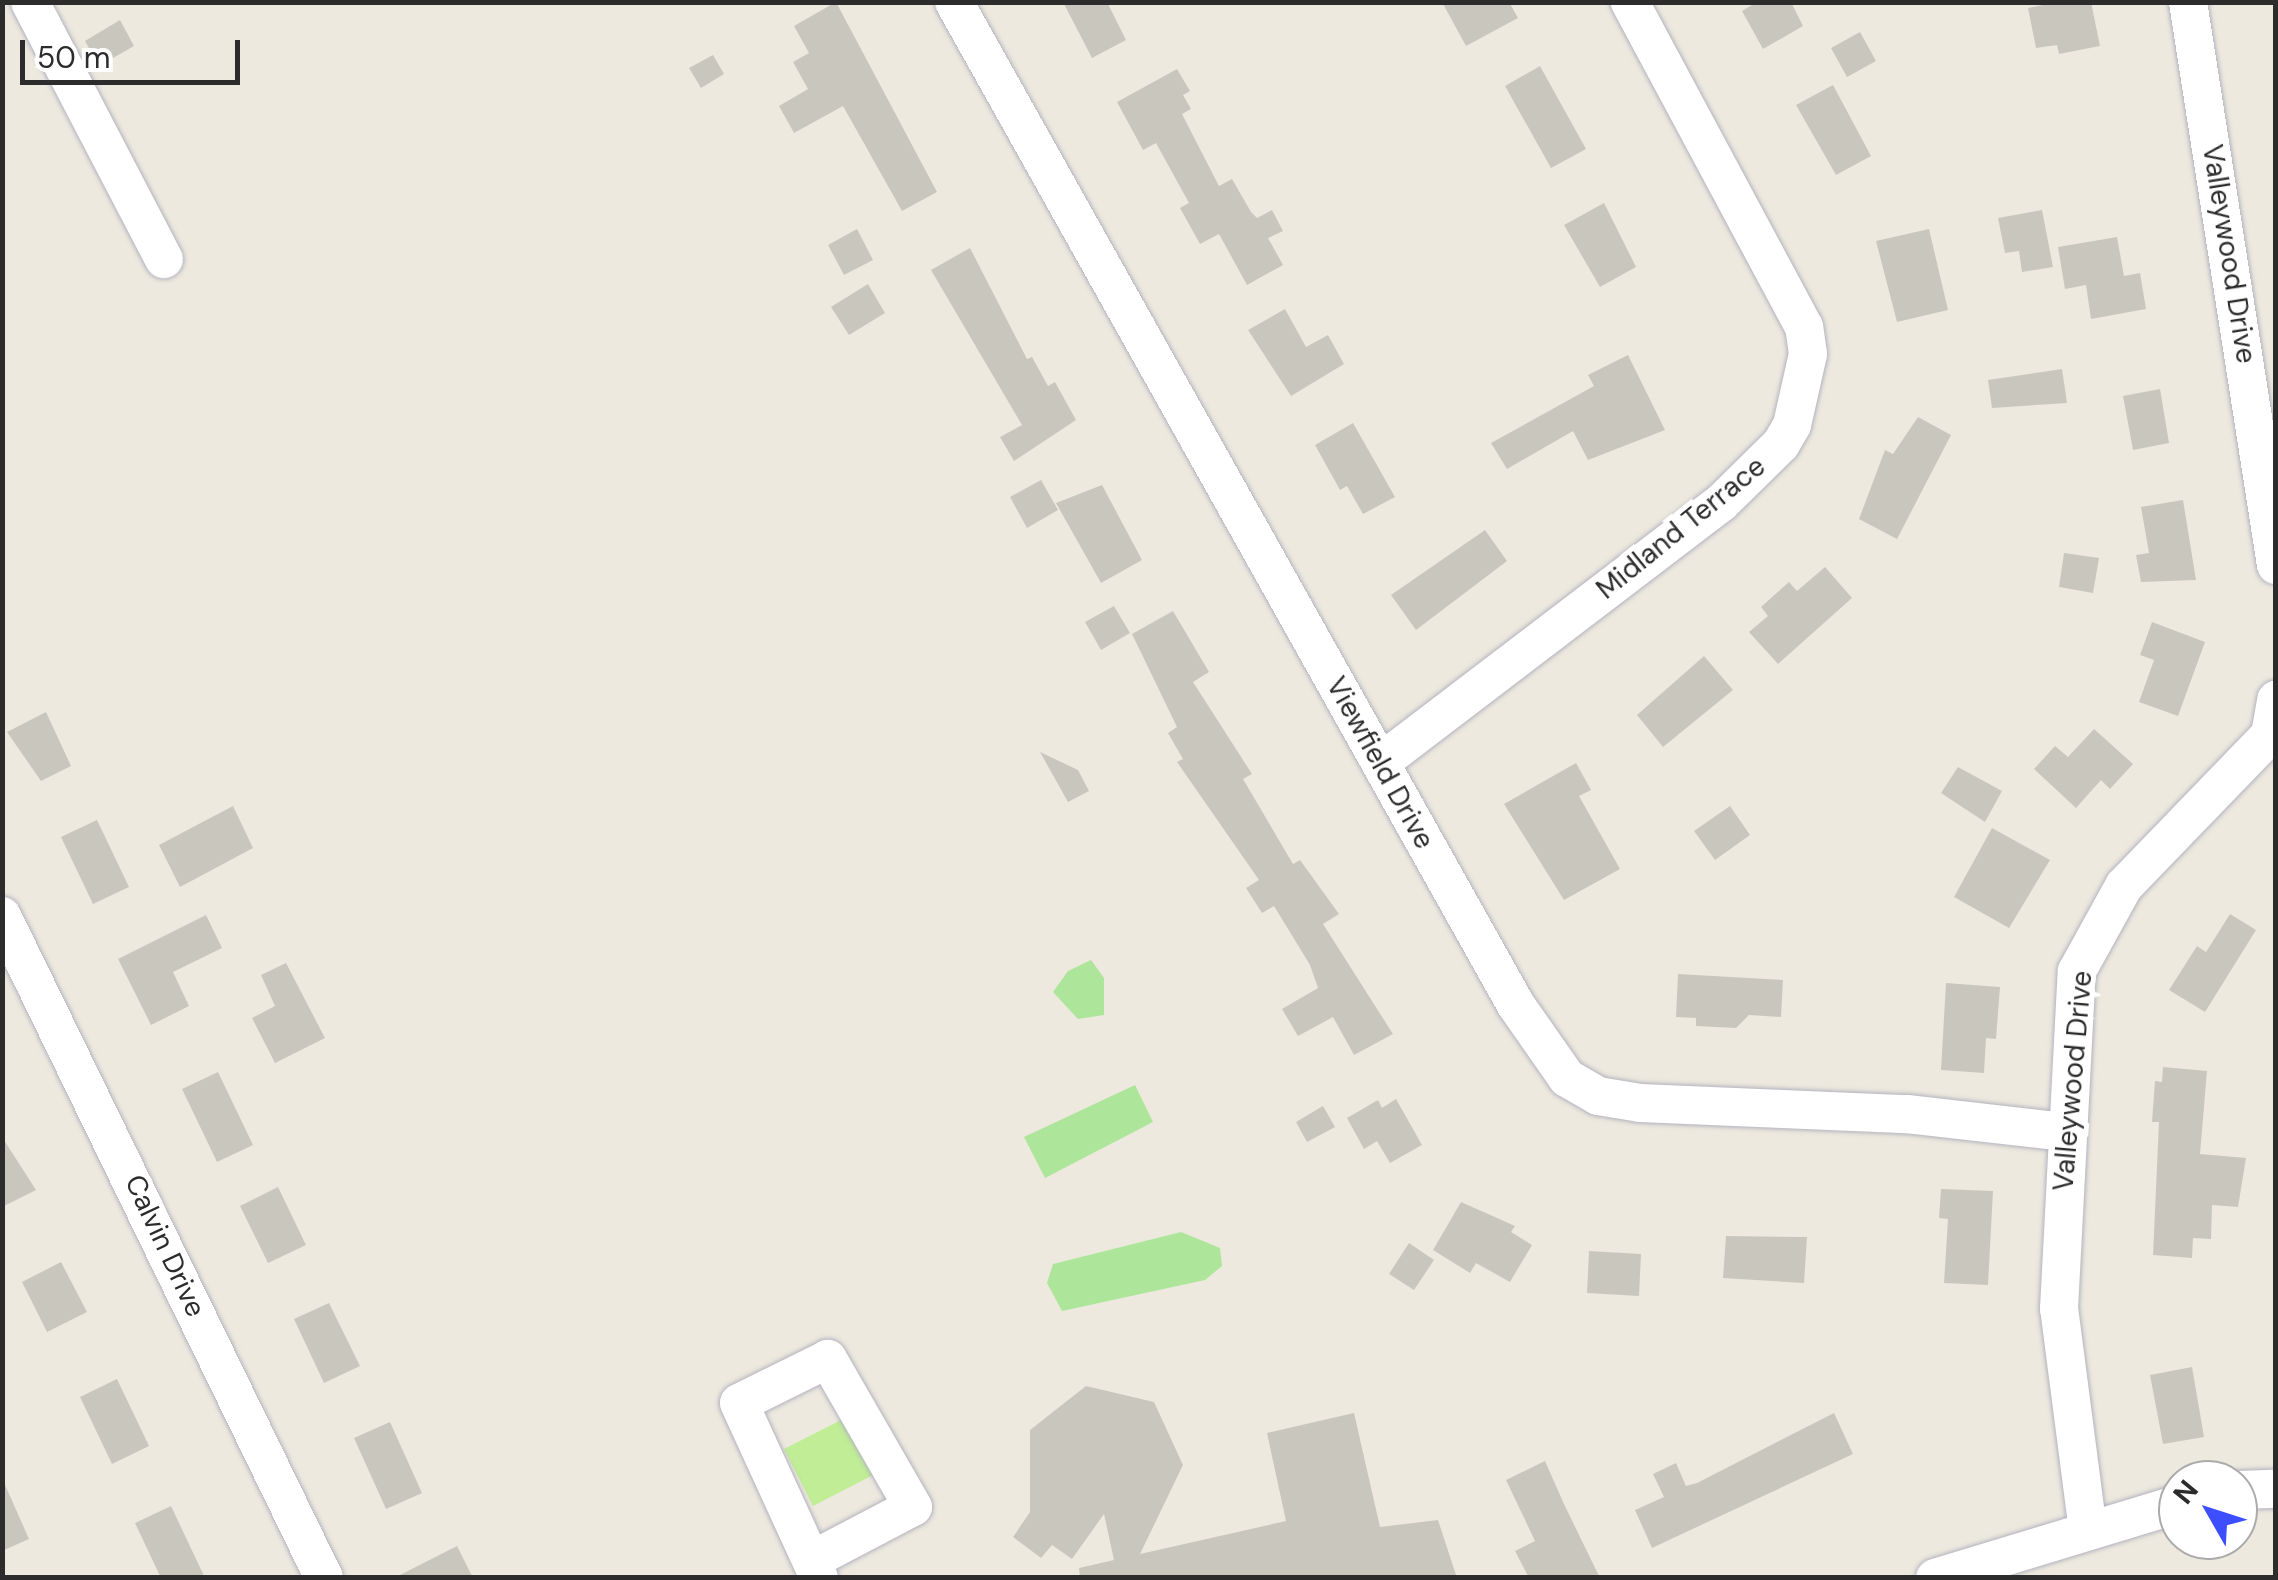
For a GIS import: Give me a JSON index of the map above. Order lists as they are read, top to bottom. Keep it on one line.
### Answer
{"streets":{"street":["Valleywood Drive","Midland Terrace","Viewfield Drive","Calvin Drive"]},"crossings":[["Valleywood Drive","Viewfield Drive"],["Midland Terrace","Viewfield Drive"]],"scale_bar":"50 m","north":"top left"}
